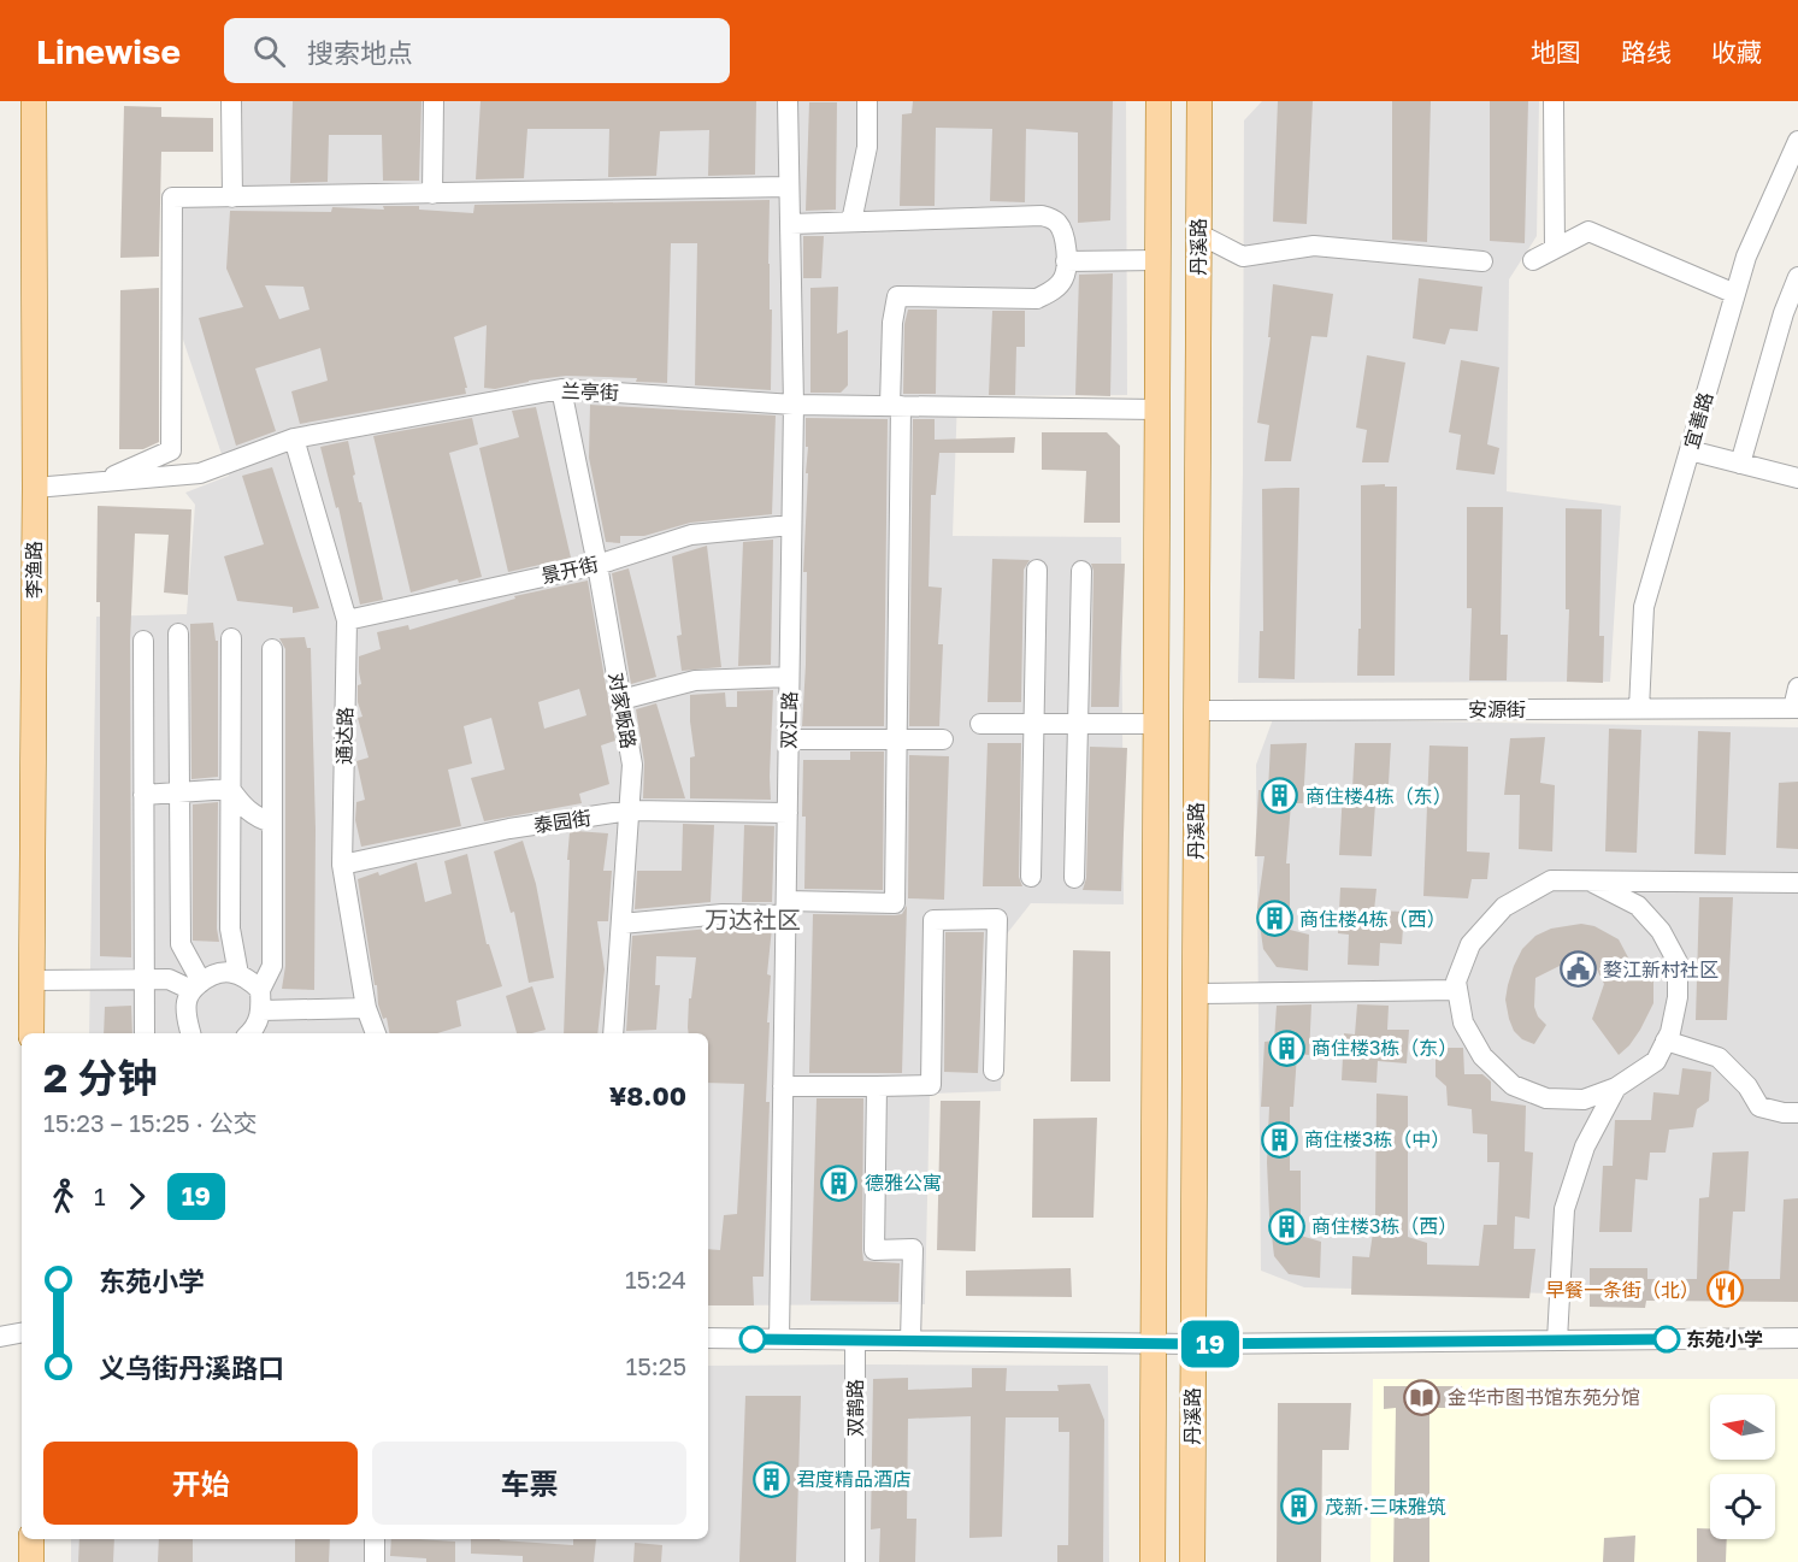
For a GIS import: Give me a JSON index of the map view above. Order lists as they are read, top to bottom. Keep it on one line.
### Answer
{"streets":{"main road":["丹溪路","李渔路"],"street":["兰亭街","宜善路","景开街","安源街","对家畈路","双汇路","通达路","泰园街","双鹊路"]},"crossings":[["丹溪路","兰亭街"],["丹溪路","安源街"],["兰亭街","李渔路"],["兰亭街","对家畈路"],["兰亭街","双汇路"],["兰亭街","通达路"],["宜善路","安源街"],["景开街","对家畈路"],["景开街","双汇路"],["景开街","通达路"],["对家畈路","泰园街"],["双汇路","泰园街"],["通达路","泰园街"]],"districts":["万达社区"],"places":{"building":["商住楼4栋（东）","商住楼4栋（西）","商住楼3栋（东）","商住楼3栋（中）","德雅公寓","商住楼3栋（西）","君度精品酒店","茂新·三味雅筑"],"public building":["婺江新村社区"],"restaurant":["早餐一条街（北）"],"other":["东苑小学"],"library":["金华市图书馆东苑分馆"]},"lines":["bus line 19"],"north":"left","page":{"header":"Linewise","search":"搜索地点","nav":["地图","路线","收藏"],"on_map":"19","heading":["2 分钟","15:23 – 15:25 · 公交","¥8.00"],"legs":["1","19"],"list":[{"name":"东苑小学","value":"15:24"},{"name":"义乌街丹溪路口","value":"15:25"}],"buttons":["开始","车票"]}}
